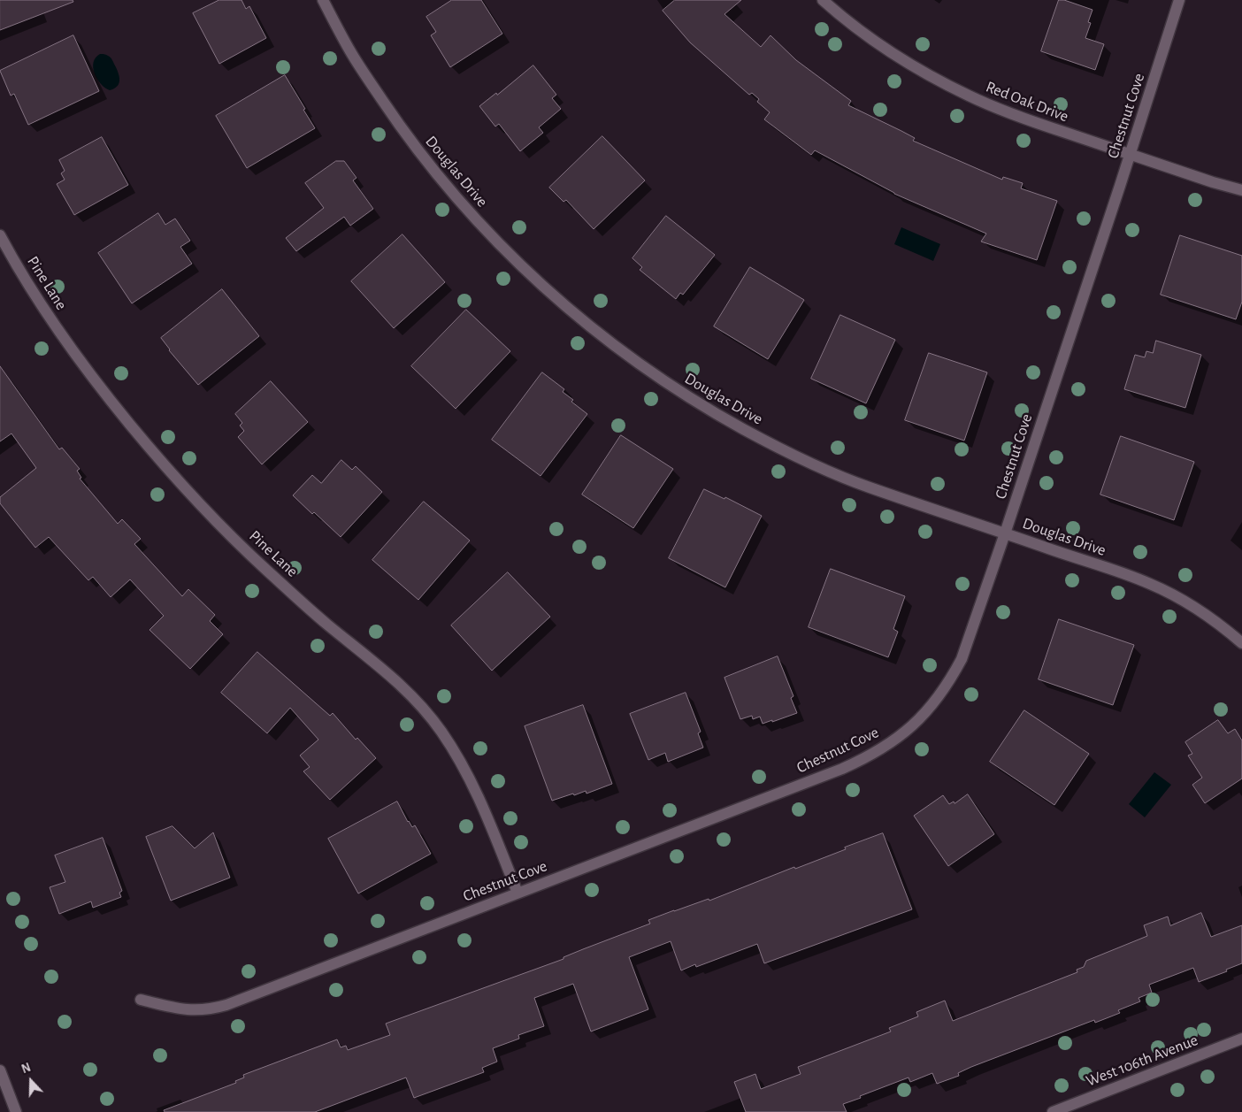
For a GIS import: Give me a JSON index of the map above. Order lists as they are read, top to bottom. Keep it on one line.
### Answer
{"streets":{"street":["Red Oak Drive","Chestnut Cove","Douglas Drive","Pine Lane","West 106th Avenue"]},"crossings":[["Red Oak Drive","Chestnut Cove"],["Chestnut Cove","Douglas Drive"],["Chestnut Cove","Pine Lane"]],"north":"top"}
